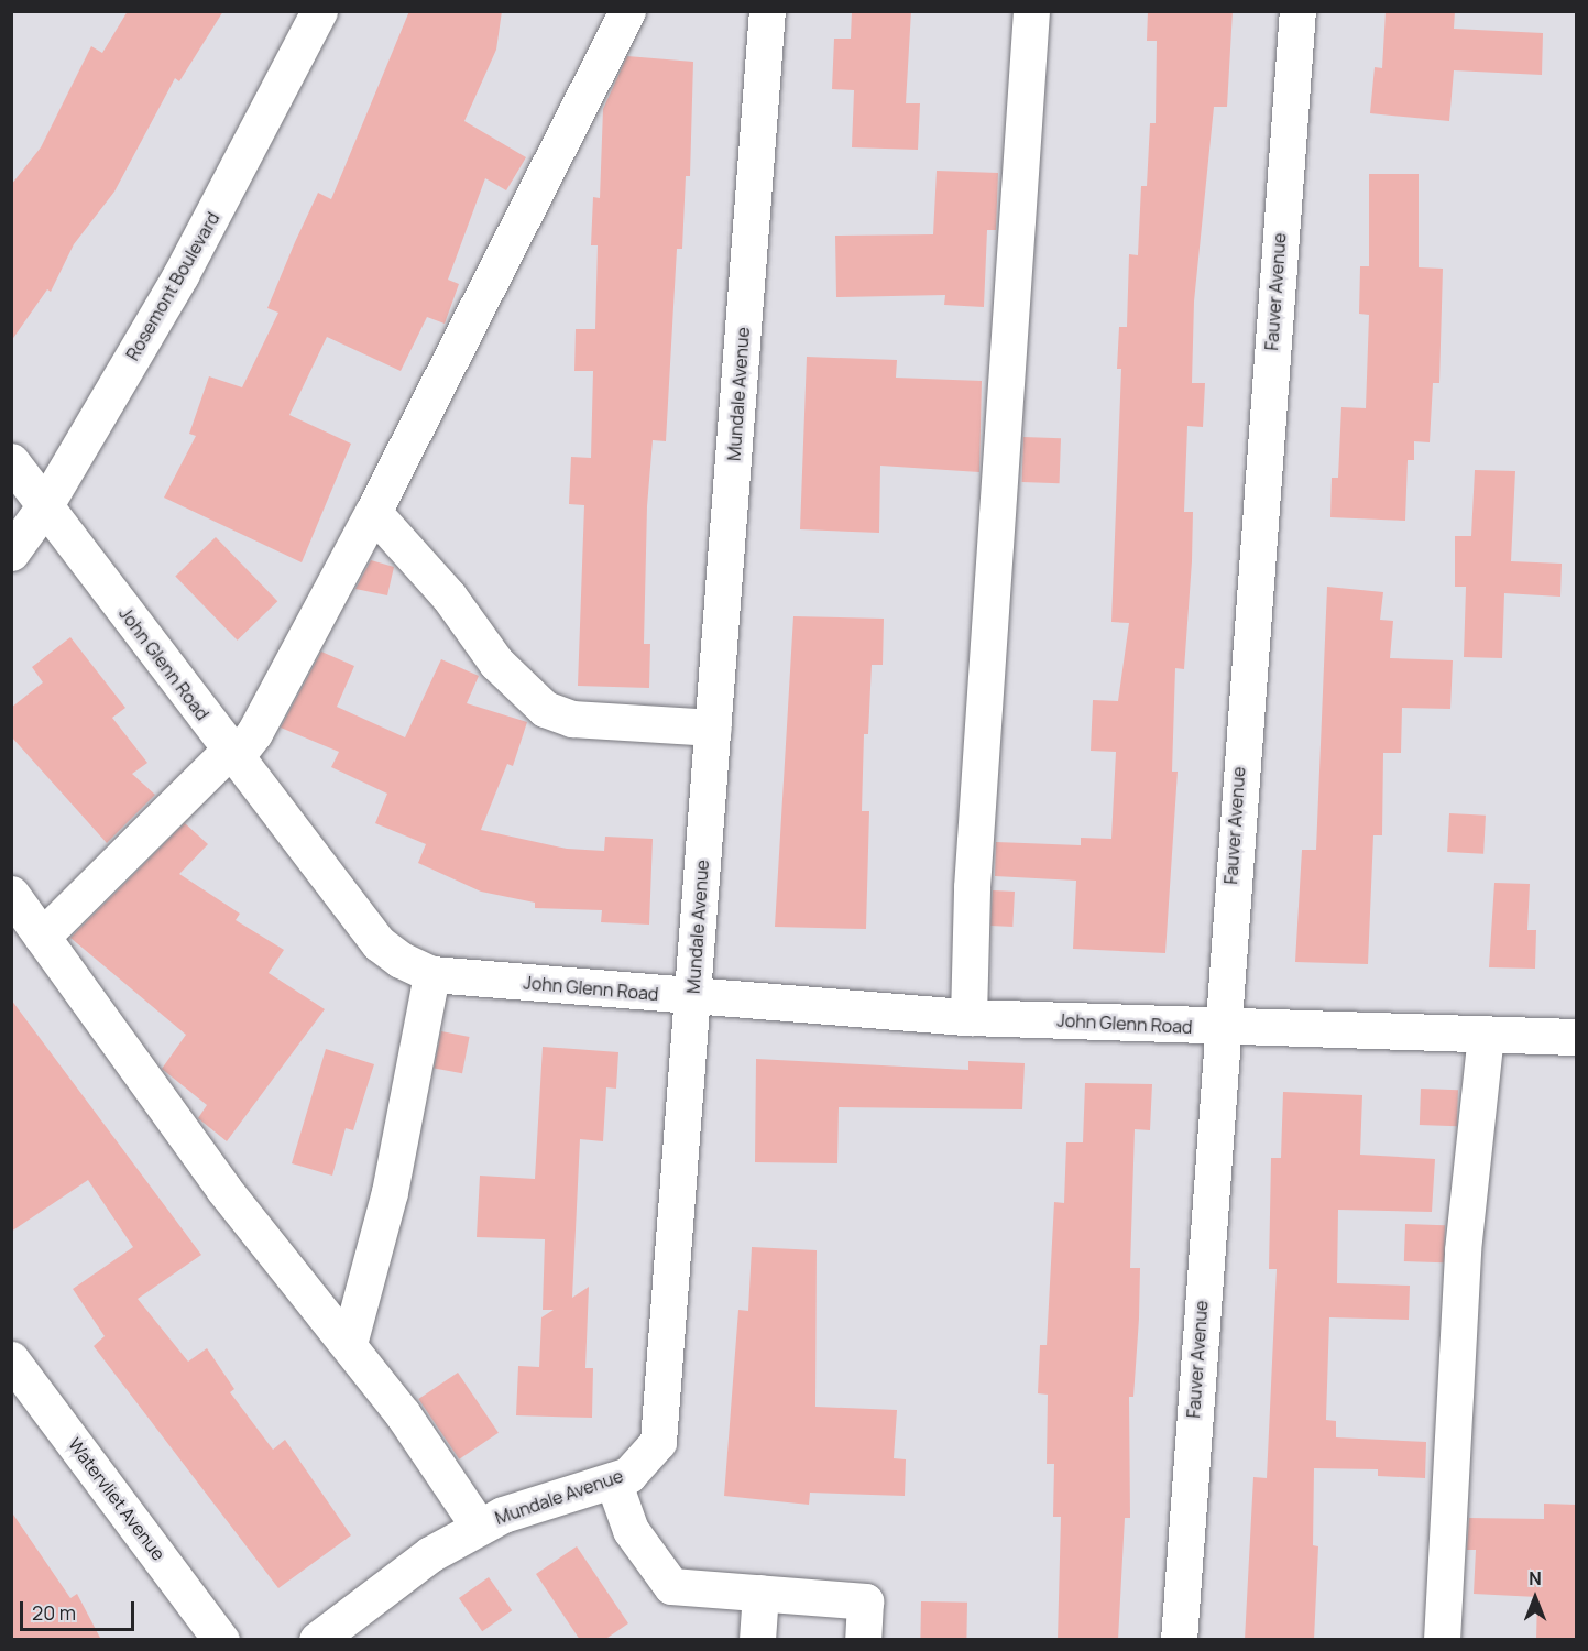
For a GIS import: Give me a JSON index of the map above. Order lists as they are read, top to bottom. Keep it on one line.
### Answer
{"streets":{"street":["Rosemont Boulevard","Fauver Avenue","Mundale Avenue","John Glenn Road","Watervliet Avenue"]},"crossings":[["Rosemont Boulevard","John Glenn Road"],["Fauver Avenue","John Glenn Road"],["Mundale Avenue","John Glenn Road"]],"scale_bar":"20 m","north":"top"}
